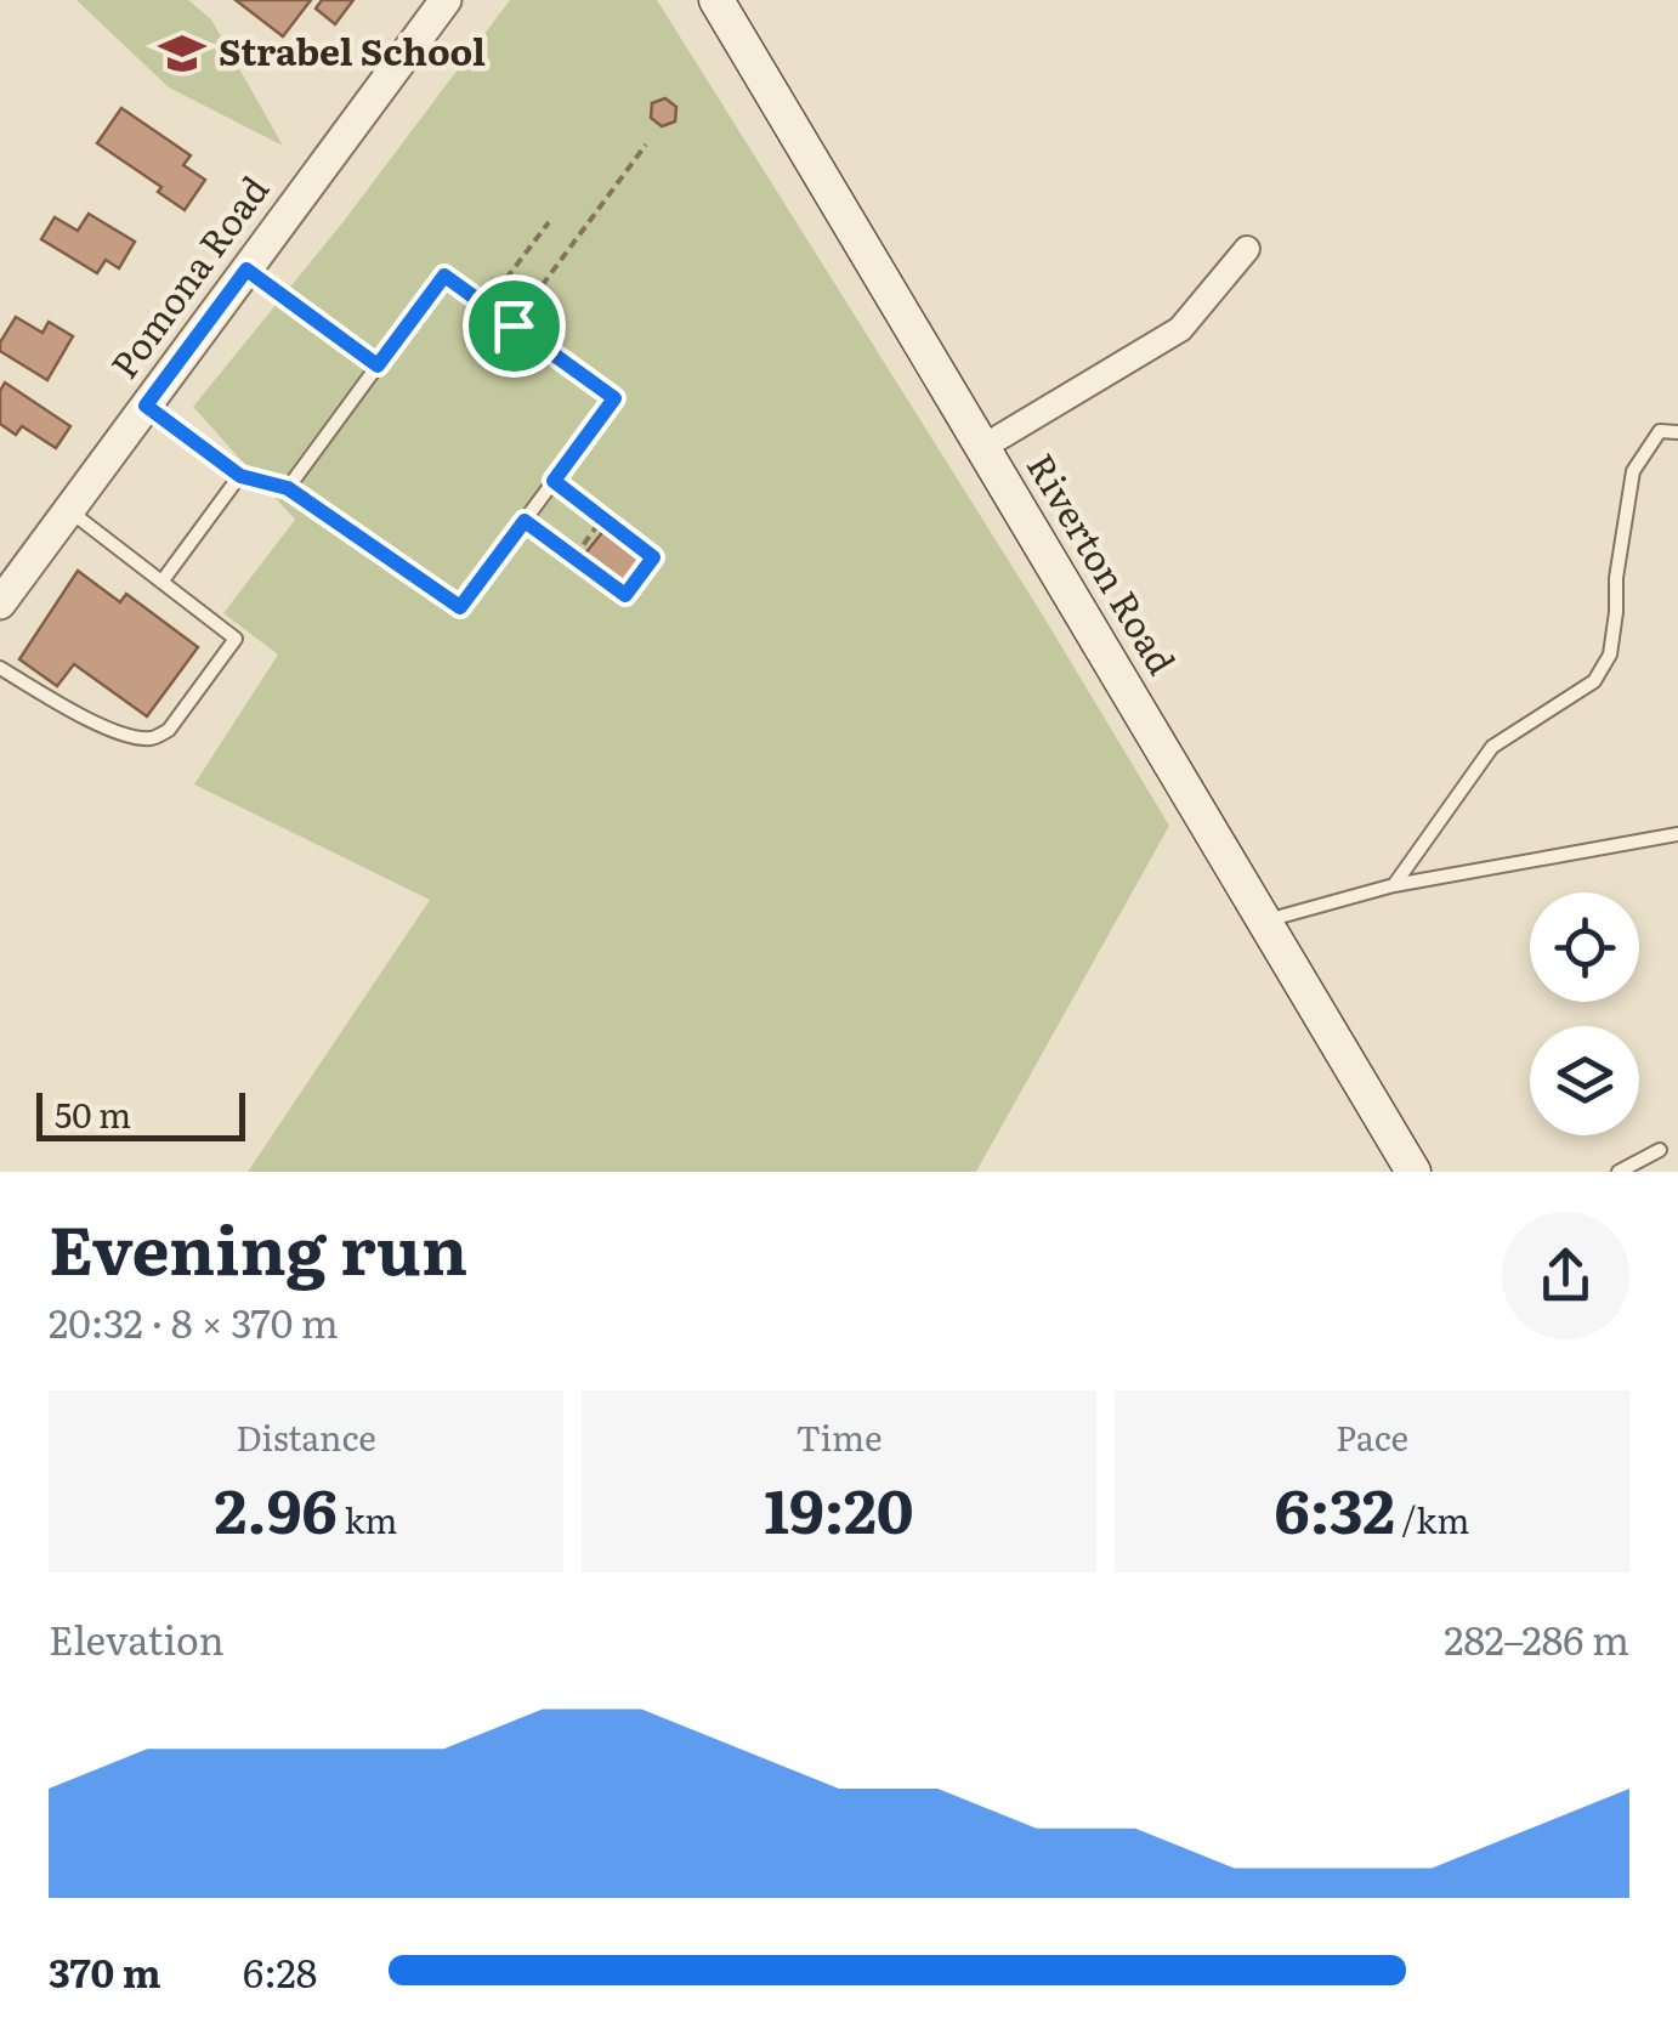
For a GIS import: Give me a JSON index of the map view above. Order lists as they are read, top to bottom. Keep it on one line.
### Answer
{"streets":{"main road":["Riverton Road"],"street":["Pomona Road"]},"places":{"school or university":["Strabel School"]},"scale_bar":"50 m","page":{"scale":"50 m","heading":["Evening run","20:32 · 8 × 370 m"],"stats":[["Distance","2.96 km"],["Time","19:20"],["Pace","6:32 /km"]],"chart":["Elevation","282–286 m"],"list":[{"name":"370 m","note":"6:28"}]}}
